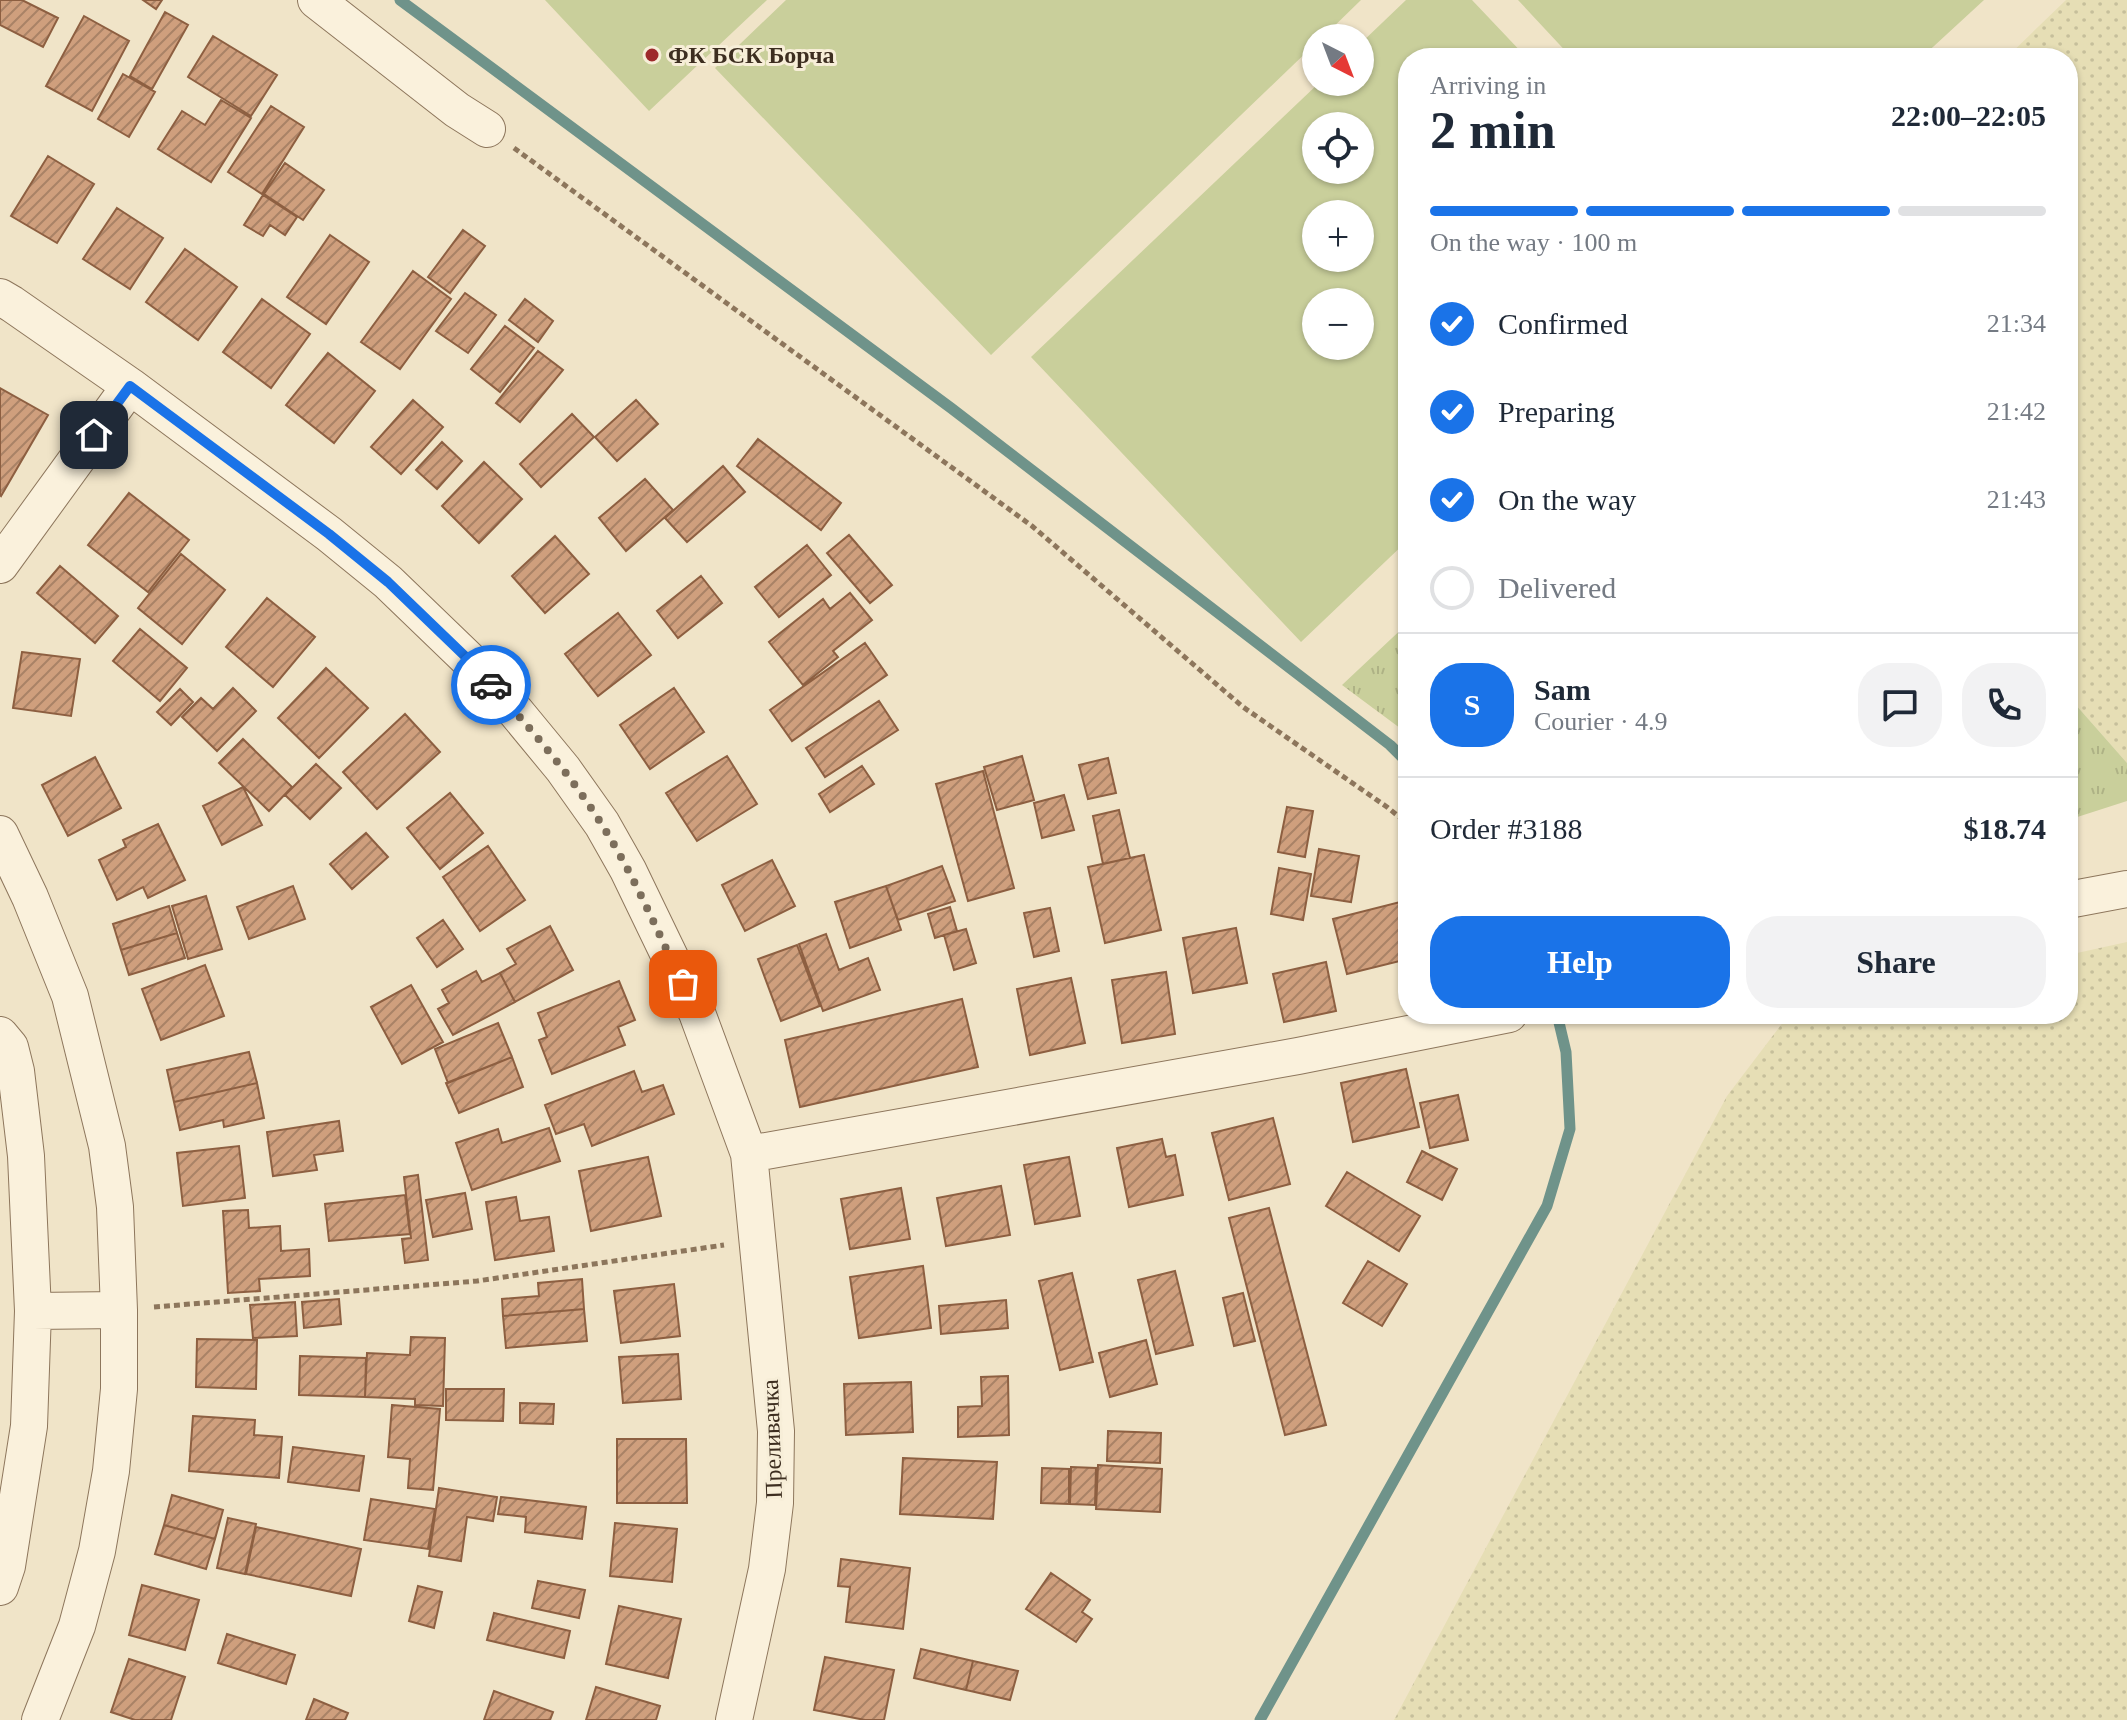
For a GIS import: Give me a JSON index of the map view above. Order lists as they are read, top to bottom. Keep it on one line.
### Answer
{"streets":{"street":["Преливачка"]},"places":["ФК БСК Борча"],"north":"bottom right","page":{"map_buttons":["+","−"],"heading":["2 min","Arriving in","22:00–22:05"],"panel":["Sam","Courier · 4.9","Order #3188","$18.74"],"bar":"On the way · 100 m","list":[["Confirmed","21:34"],["Preparing","21:42"],["On the way","21:43"],"Delivered"],"round":"S","buttons":["Help","Share"]}}
